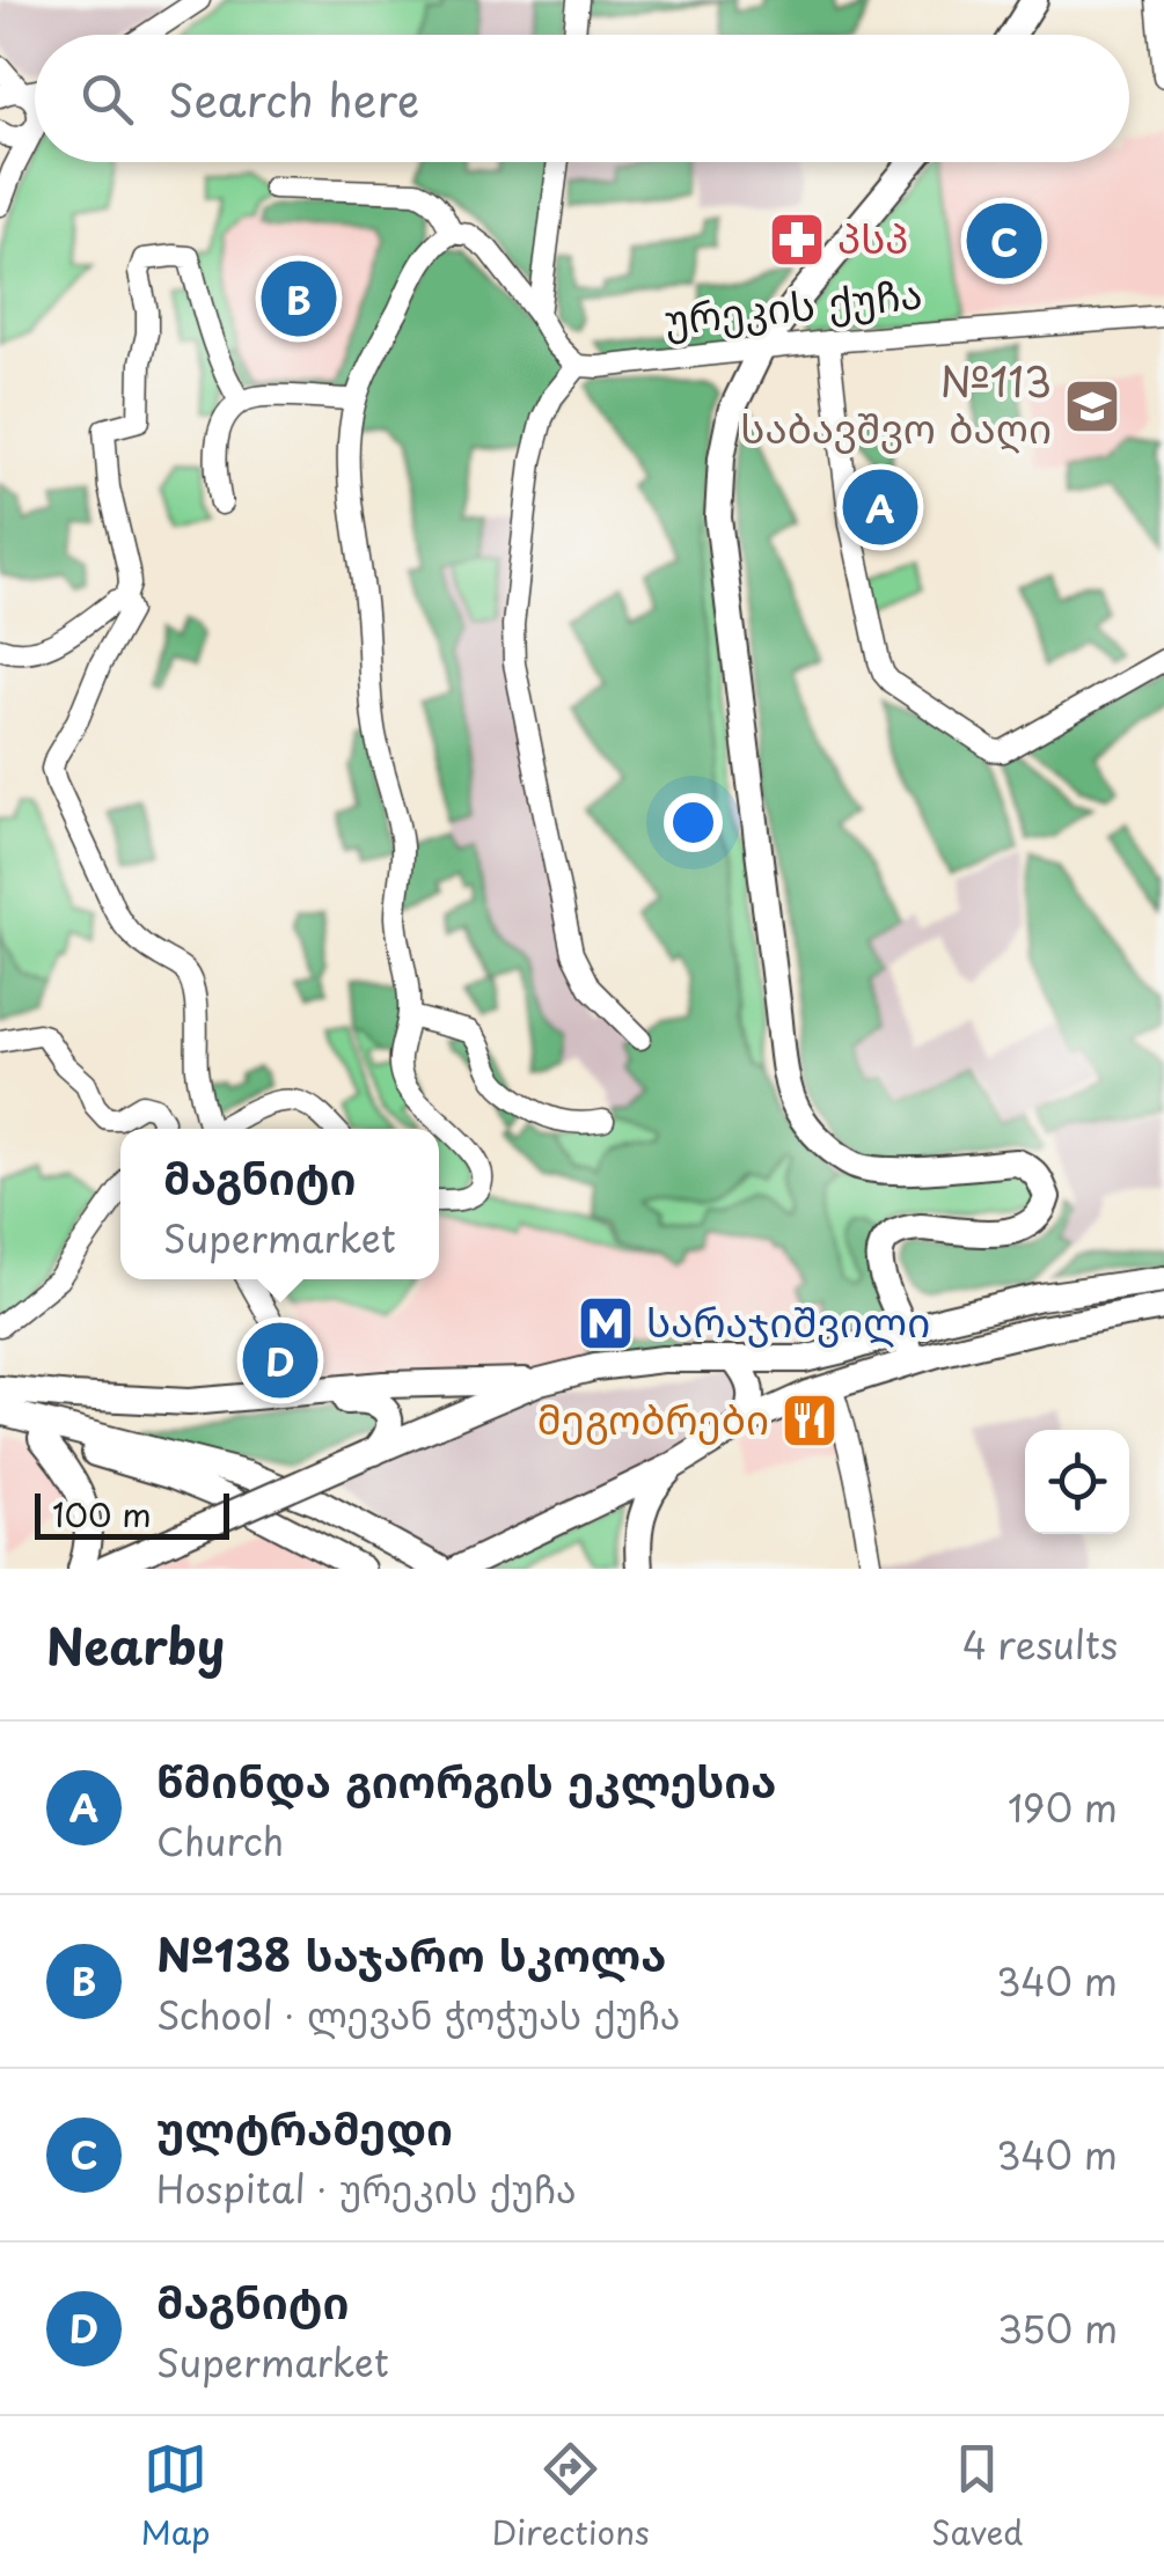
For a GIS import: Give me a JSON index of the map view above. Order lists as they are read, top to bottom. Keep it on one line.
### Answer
{"streets":{"street":["ურეკის ქუჩა"]},"places":{"pharmacy":["პსპ"],"school or university":["№113 საბავშვო ბაღი"],"metro station":["სარაჯიშვილი"],"restaurant":["მეგობრები"]},"scale_bar":"100 m","page":{"search":"Search here","pins":["C","B","A","D"],"popup":["მაგნიტი","Supermarket"],"scale":"100 m","heading":["Nearby","4 results"],"list":[{"mark":"A","name":"წმინდა გიორგის ეკლესია","note":"Church","value":"190 m"},{"mark":"B","name":"№138 საჯარო სკოლა","note":"School · ლევან ჭოჭუას ქუჩა","value":"340 m"},{"mark":"C","name":"ულტრამედი","note":"Hospital · ურეკის ქუჩა","value":"340 m"},{"mark":"D","name":"მაგნიტი","note":"Supermarket","value":"350 m"}],"nav":["Map","Directions","Saved"]}}
